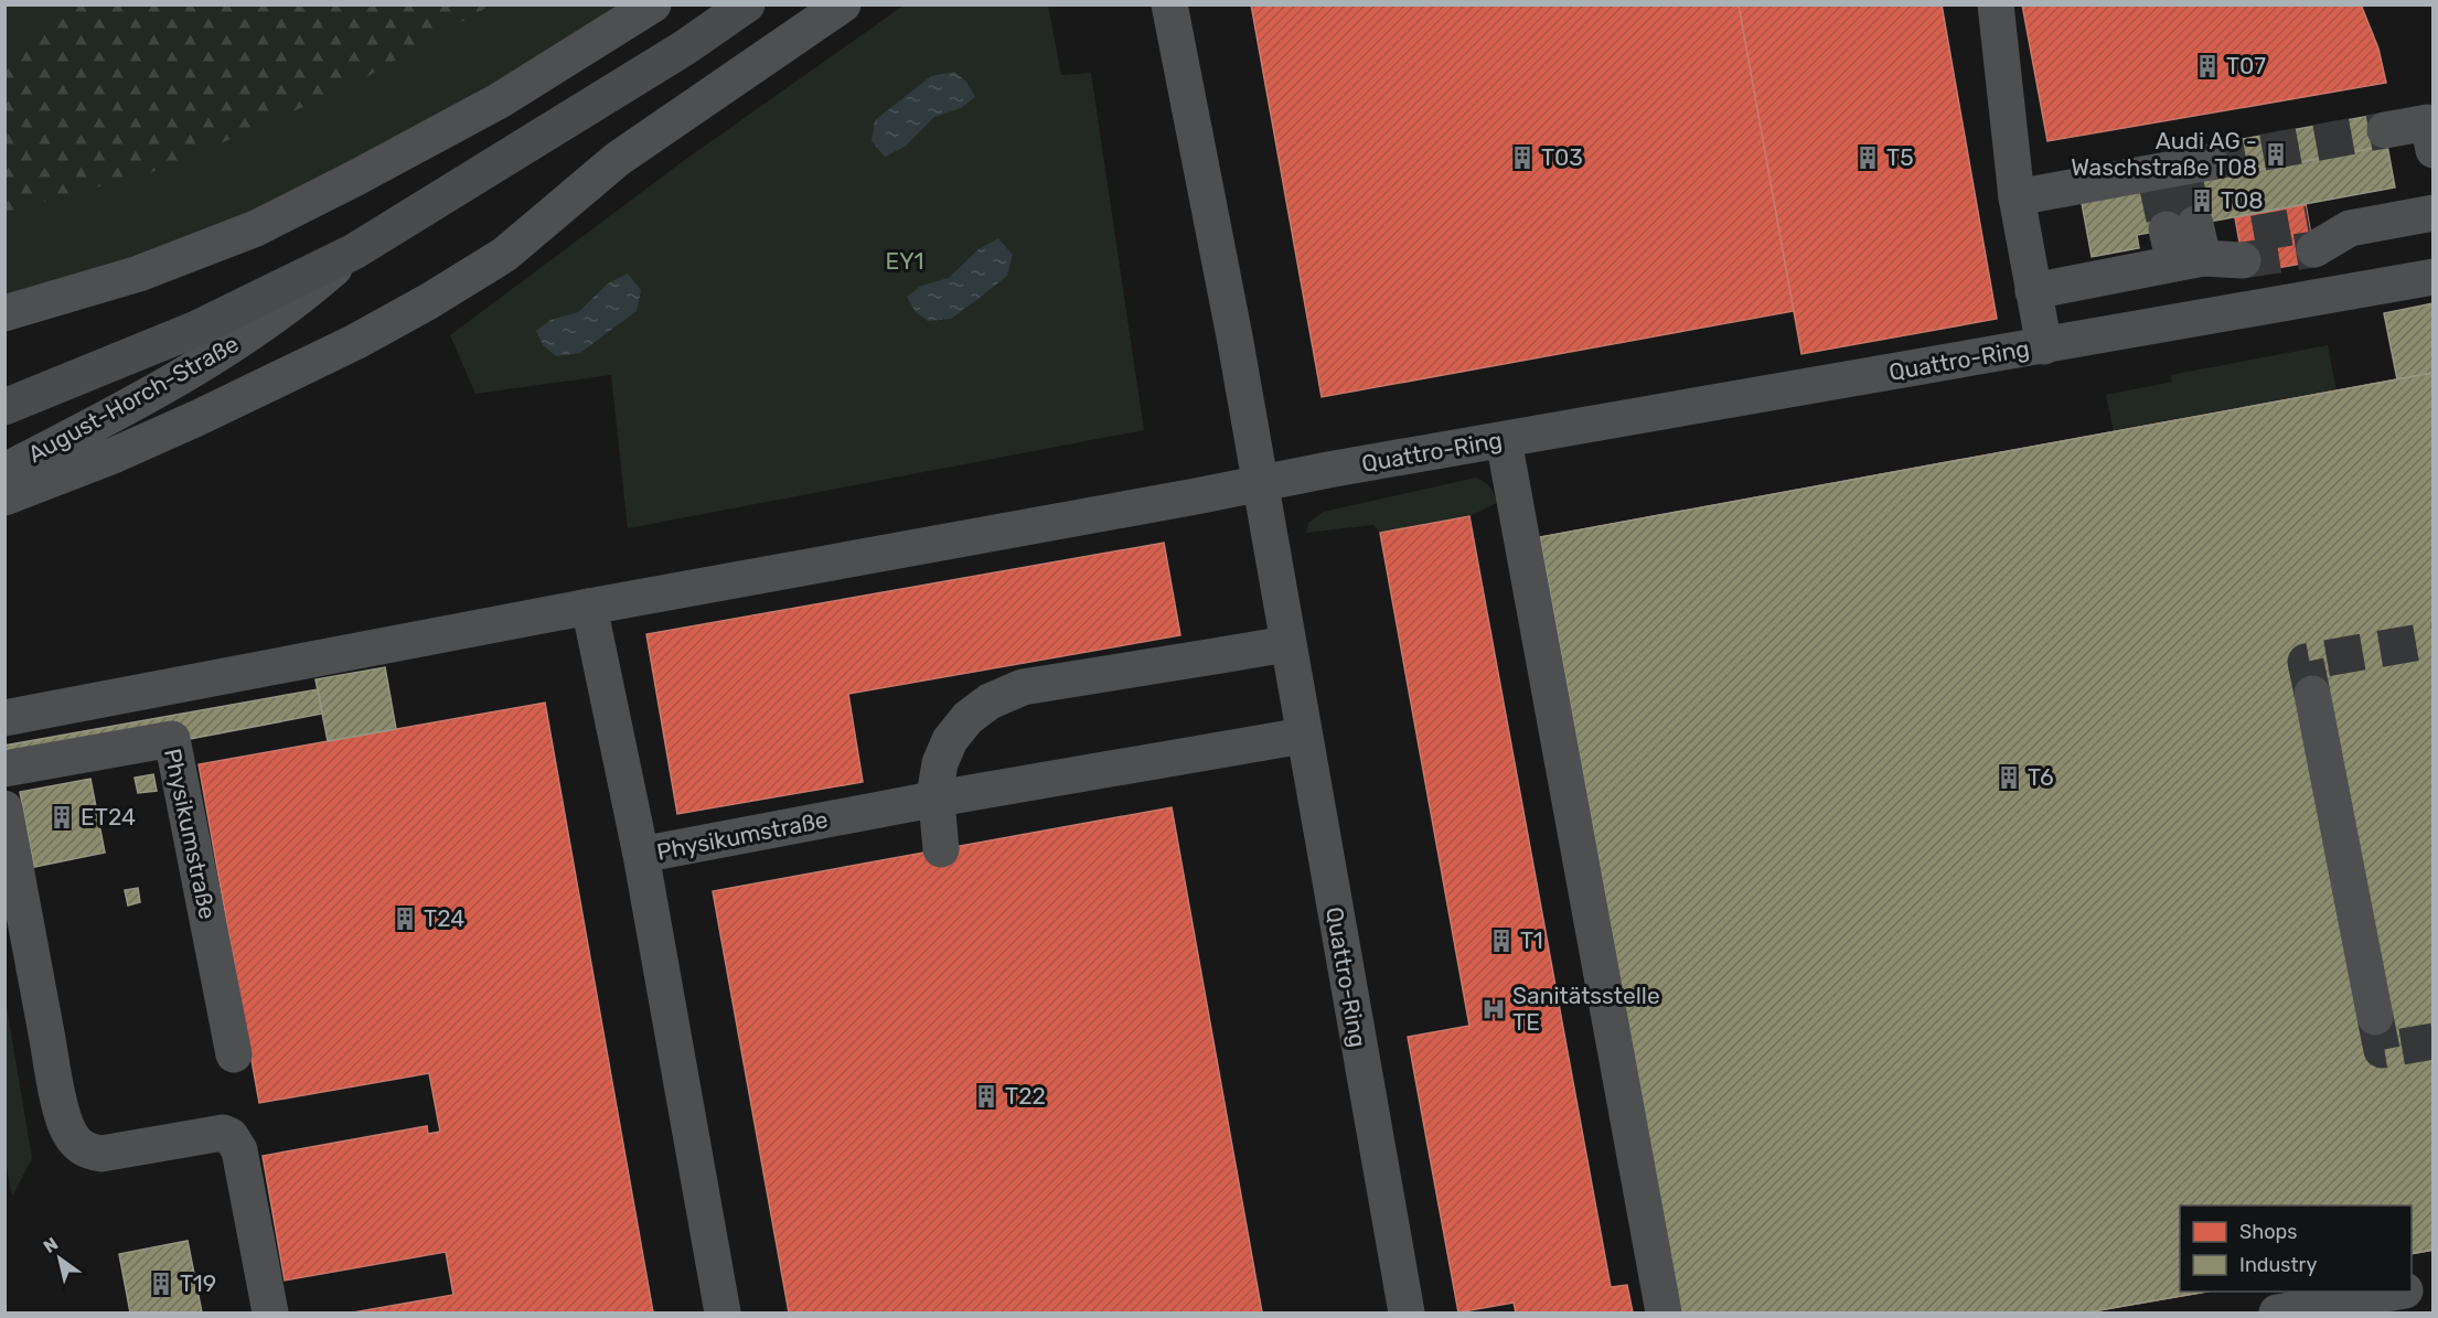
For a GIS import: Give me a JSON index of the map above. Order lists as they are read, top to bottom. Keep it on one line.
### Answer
{"streets":{"street":["Quattro-Ring","August-Horch-Straße","Physikumstraße"]},"crossings":[["Quattro-Ring","Physikumstraße"]],"parks":["EY1"],"places":{"building":["T07","Audi AG - Waschstraße T08","T03","T5","T08","T6","ET24","T24","T1","T22","T19"],"hospital":["Sanitätsstelle TE"]},"legend":["Shops","Industry"],"north":"top left"}
